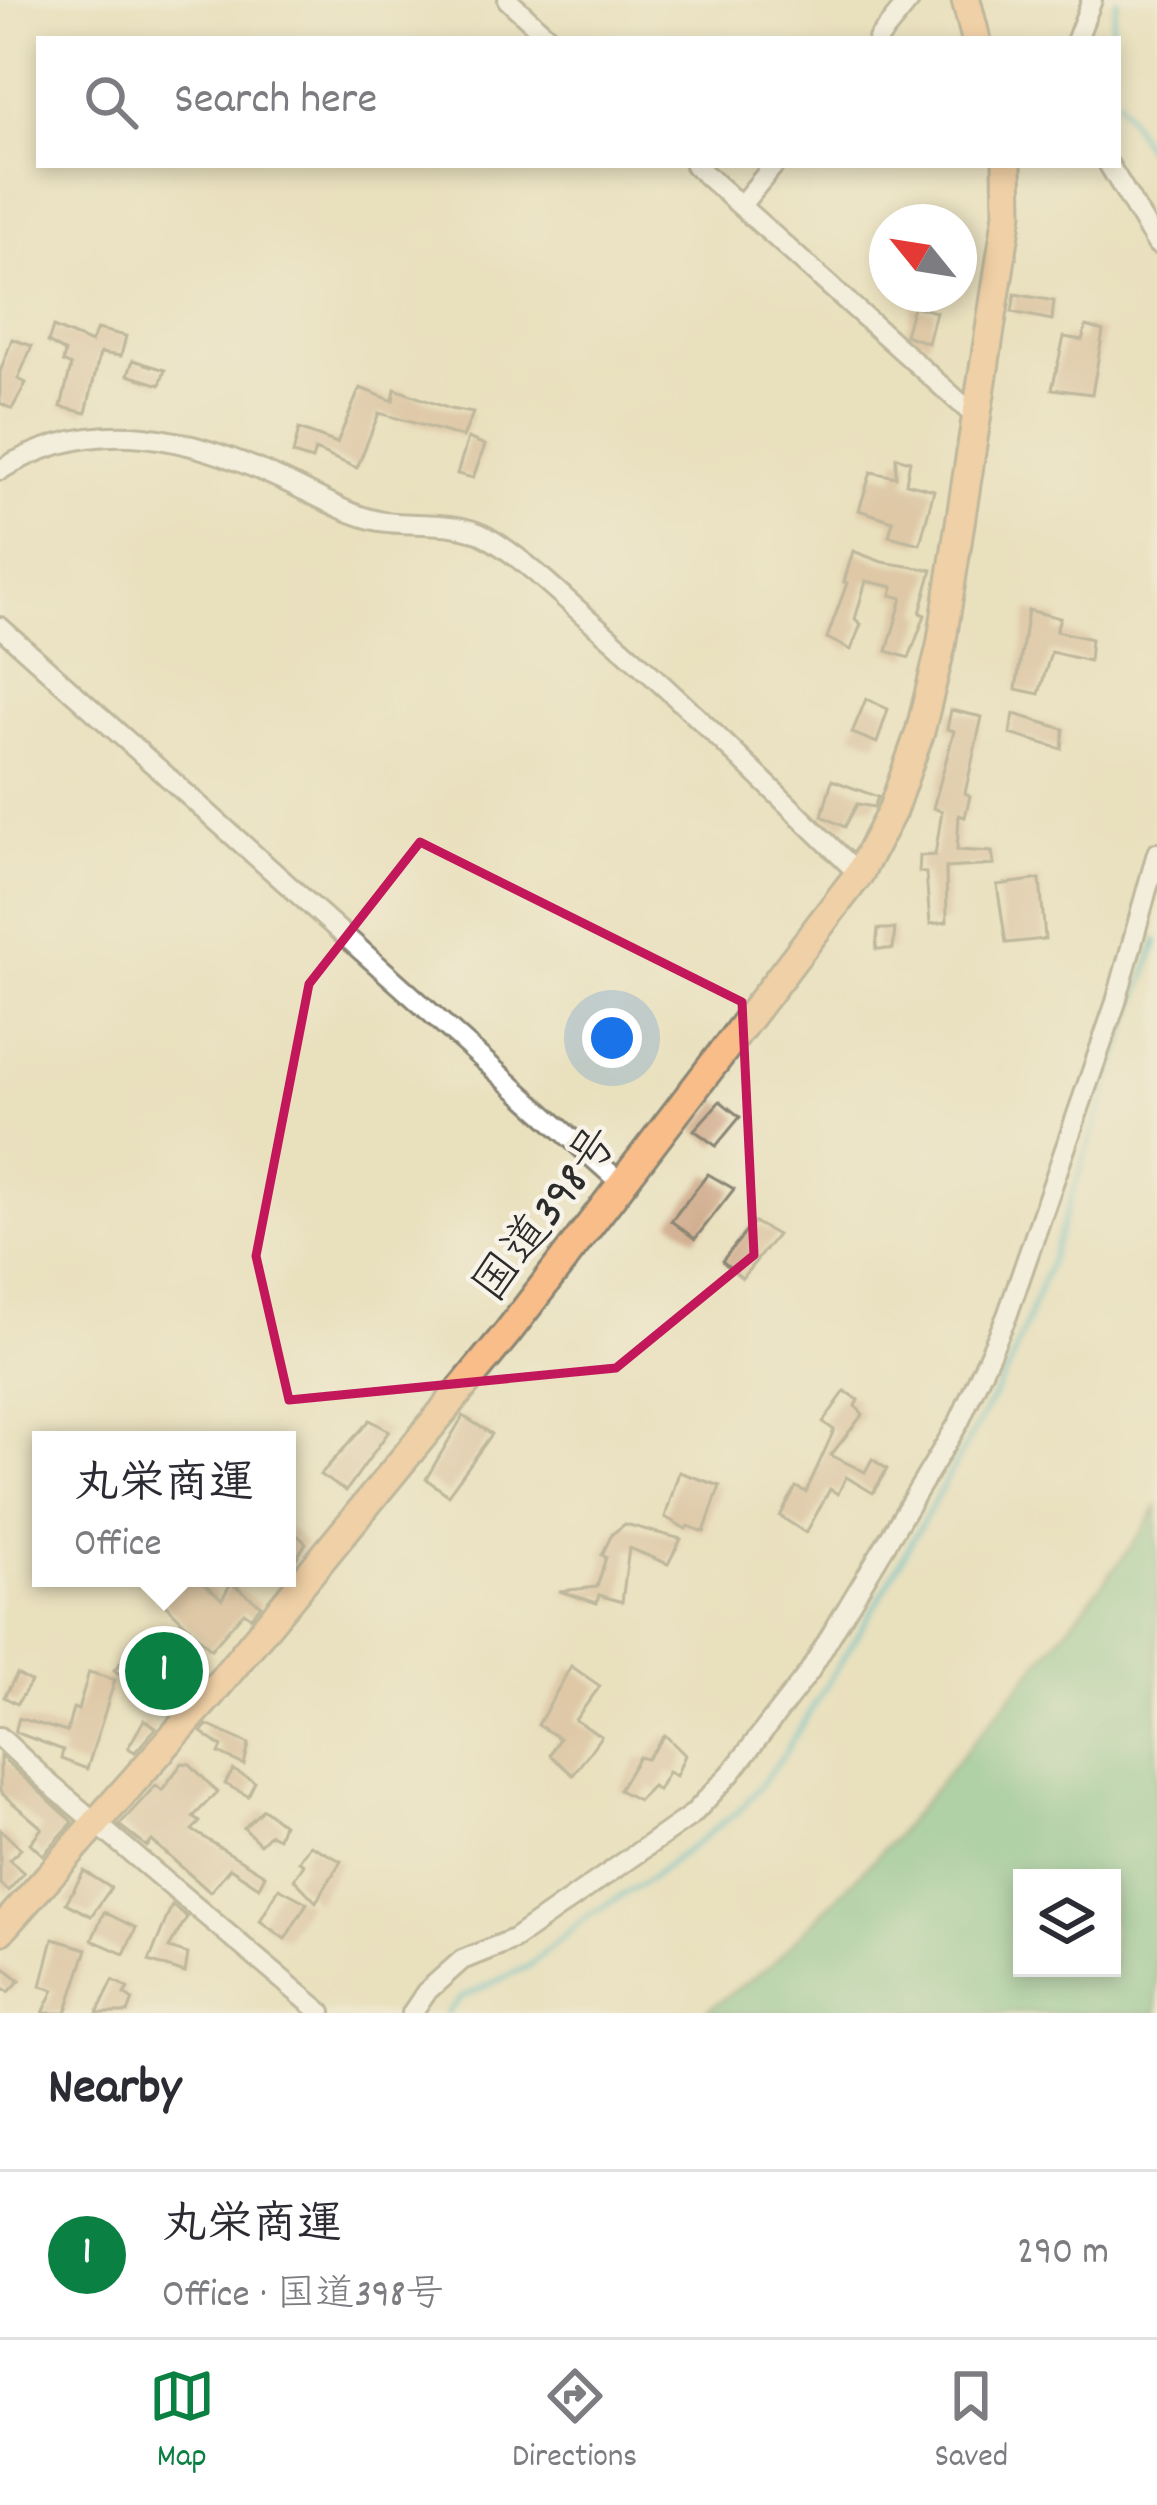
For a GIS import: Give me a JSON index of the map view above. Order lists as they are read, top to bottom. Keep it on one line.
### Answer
{"streets":{"highway":["国道398号"]},"north":"top left","page":{"search":"Search here","popup":["丸栄商運","Office"],"pins":"1","heading":"Nearby","list":[{"mark":"1","name":"丸栄商運","note":"Office · 国道398号","value":"290 m"}],"nav":["Map","Directions","Saved"]}}
